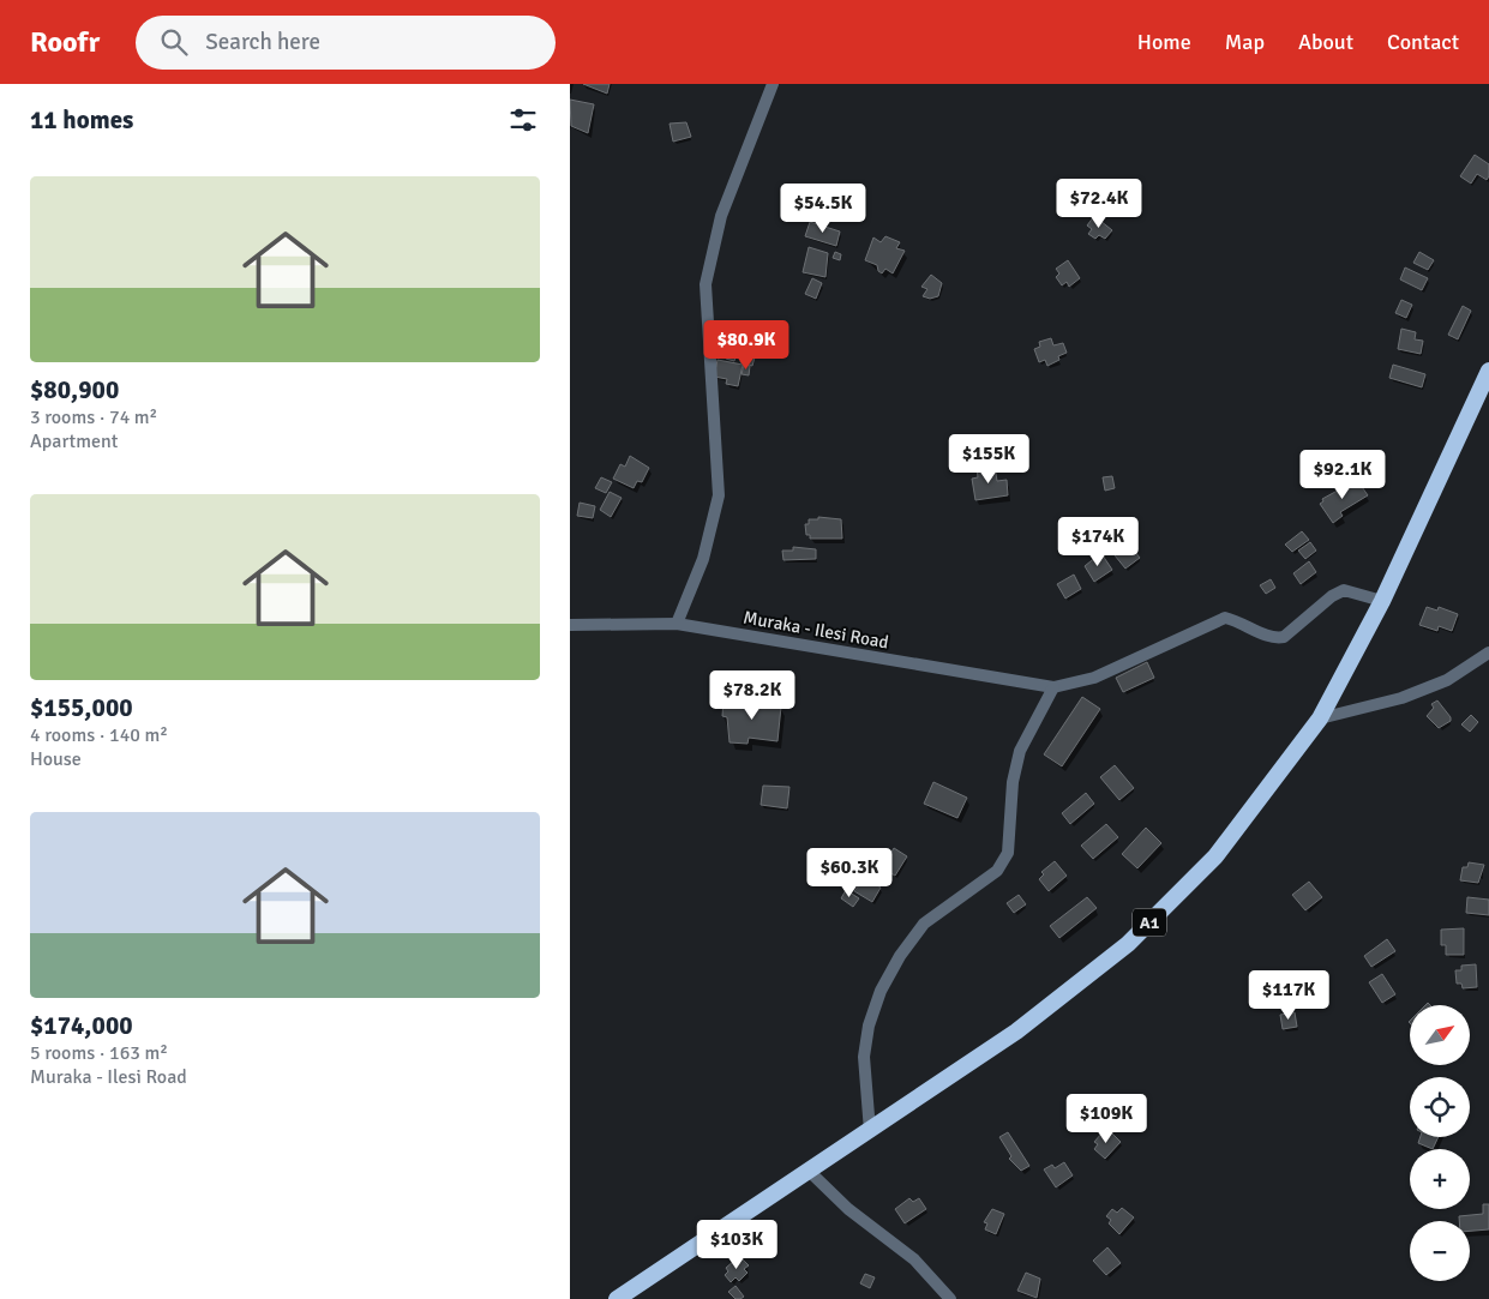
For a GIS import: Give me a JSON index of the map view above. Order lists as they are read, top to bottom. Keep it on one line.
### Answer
{"streets":{"highway":["A1"],"street":["Muraka - Ilesi Road"]},"crossings":[["Muraka - Ilesi Road","A1"]],"north":"top right","page":{"header":"Roofr","search":"Search here","nav":["Home","Map","About","Contact"],"heading":"11 homes","list":[{"name":"$80,900","note":"3 rooms · 74 m² · Apartment"},{"name":"$155,000","note":"4 rooms · 140 m² · House"},{"name":"$174,000","note":"5 rooms · 163 m² · Muraka - Ilesi Road"}],"price":["$72.4K","$54.5K","$80.9K","$155K","$92.1K","$174K","$78.2K","$60.3K","$117K","$109K","$103K"],"map_buttons":["+","−"]}}
